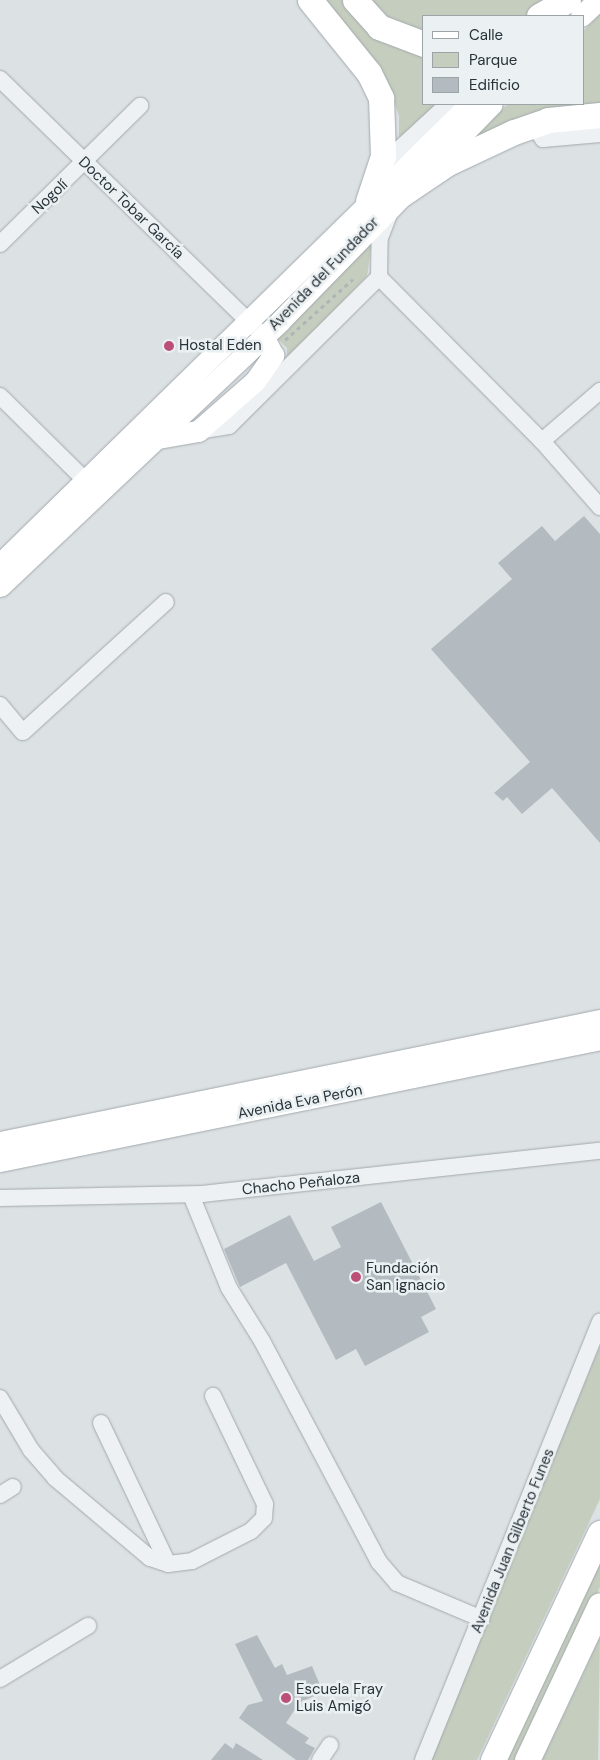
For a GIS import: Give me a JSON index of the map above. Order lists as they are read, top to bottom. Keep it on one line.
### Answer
{"streets":{"main road":["Avenida del Fundador","Avenida Eva Perón"],"street":["Nogolí","Doctor Tobar García","Chacho Peñaloza","Avenida Juan Gilberto Funes"]},"crossings":[["Nogolí","Doctor Tobar García"],["Doctor Tobar García","Avenida del Fundador"]],"places":["Hostal Eden","Fundación San ignacio","Escuela Fray Luis Amigó"],"legend":["Calle","Parque","Edificio"]}
